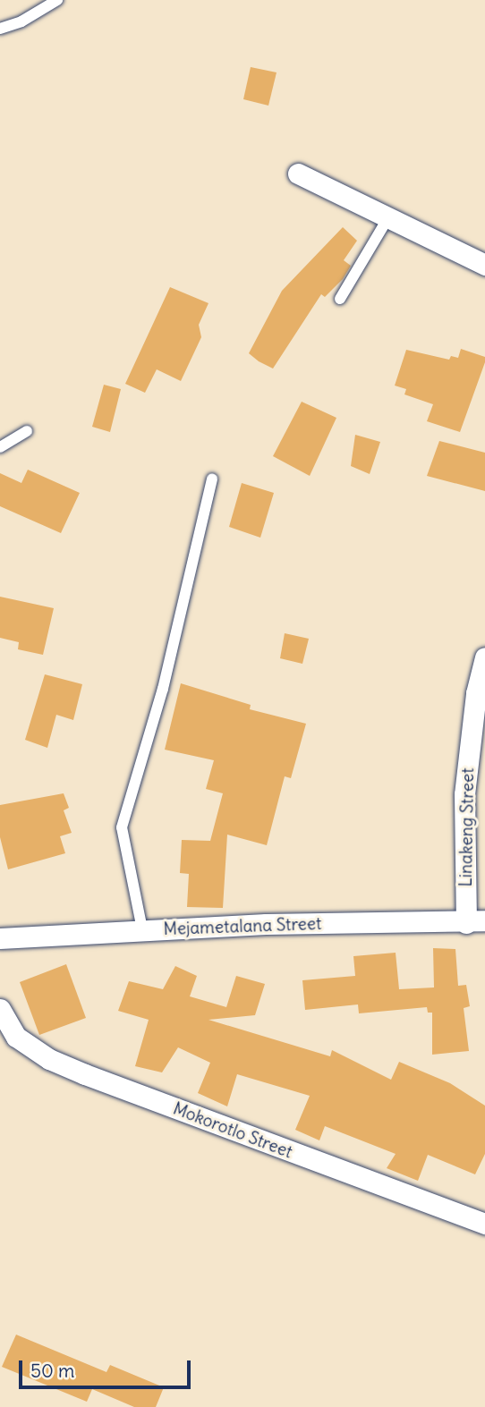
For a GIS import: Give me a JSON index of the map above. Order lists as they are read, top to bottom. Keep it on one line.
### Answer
{"streets":{"street":["Linakeng Street","Mejametalana Street","Mokorotlo Street"]},"crossings":[["Linakeng Street","Mejametalana Street"]],"scale_bar":"50 m"}
